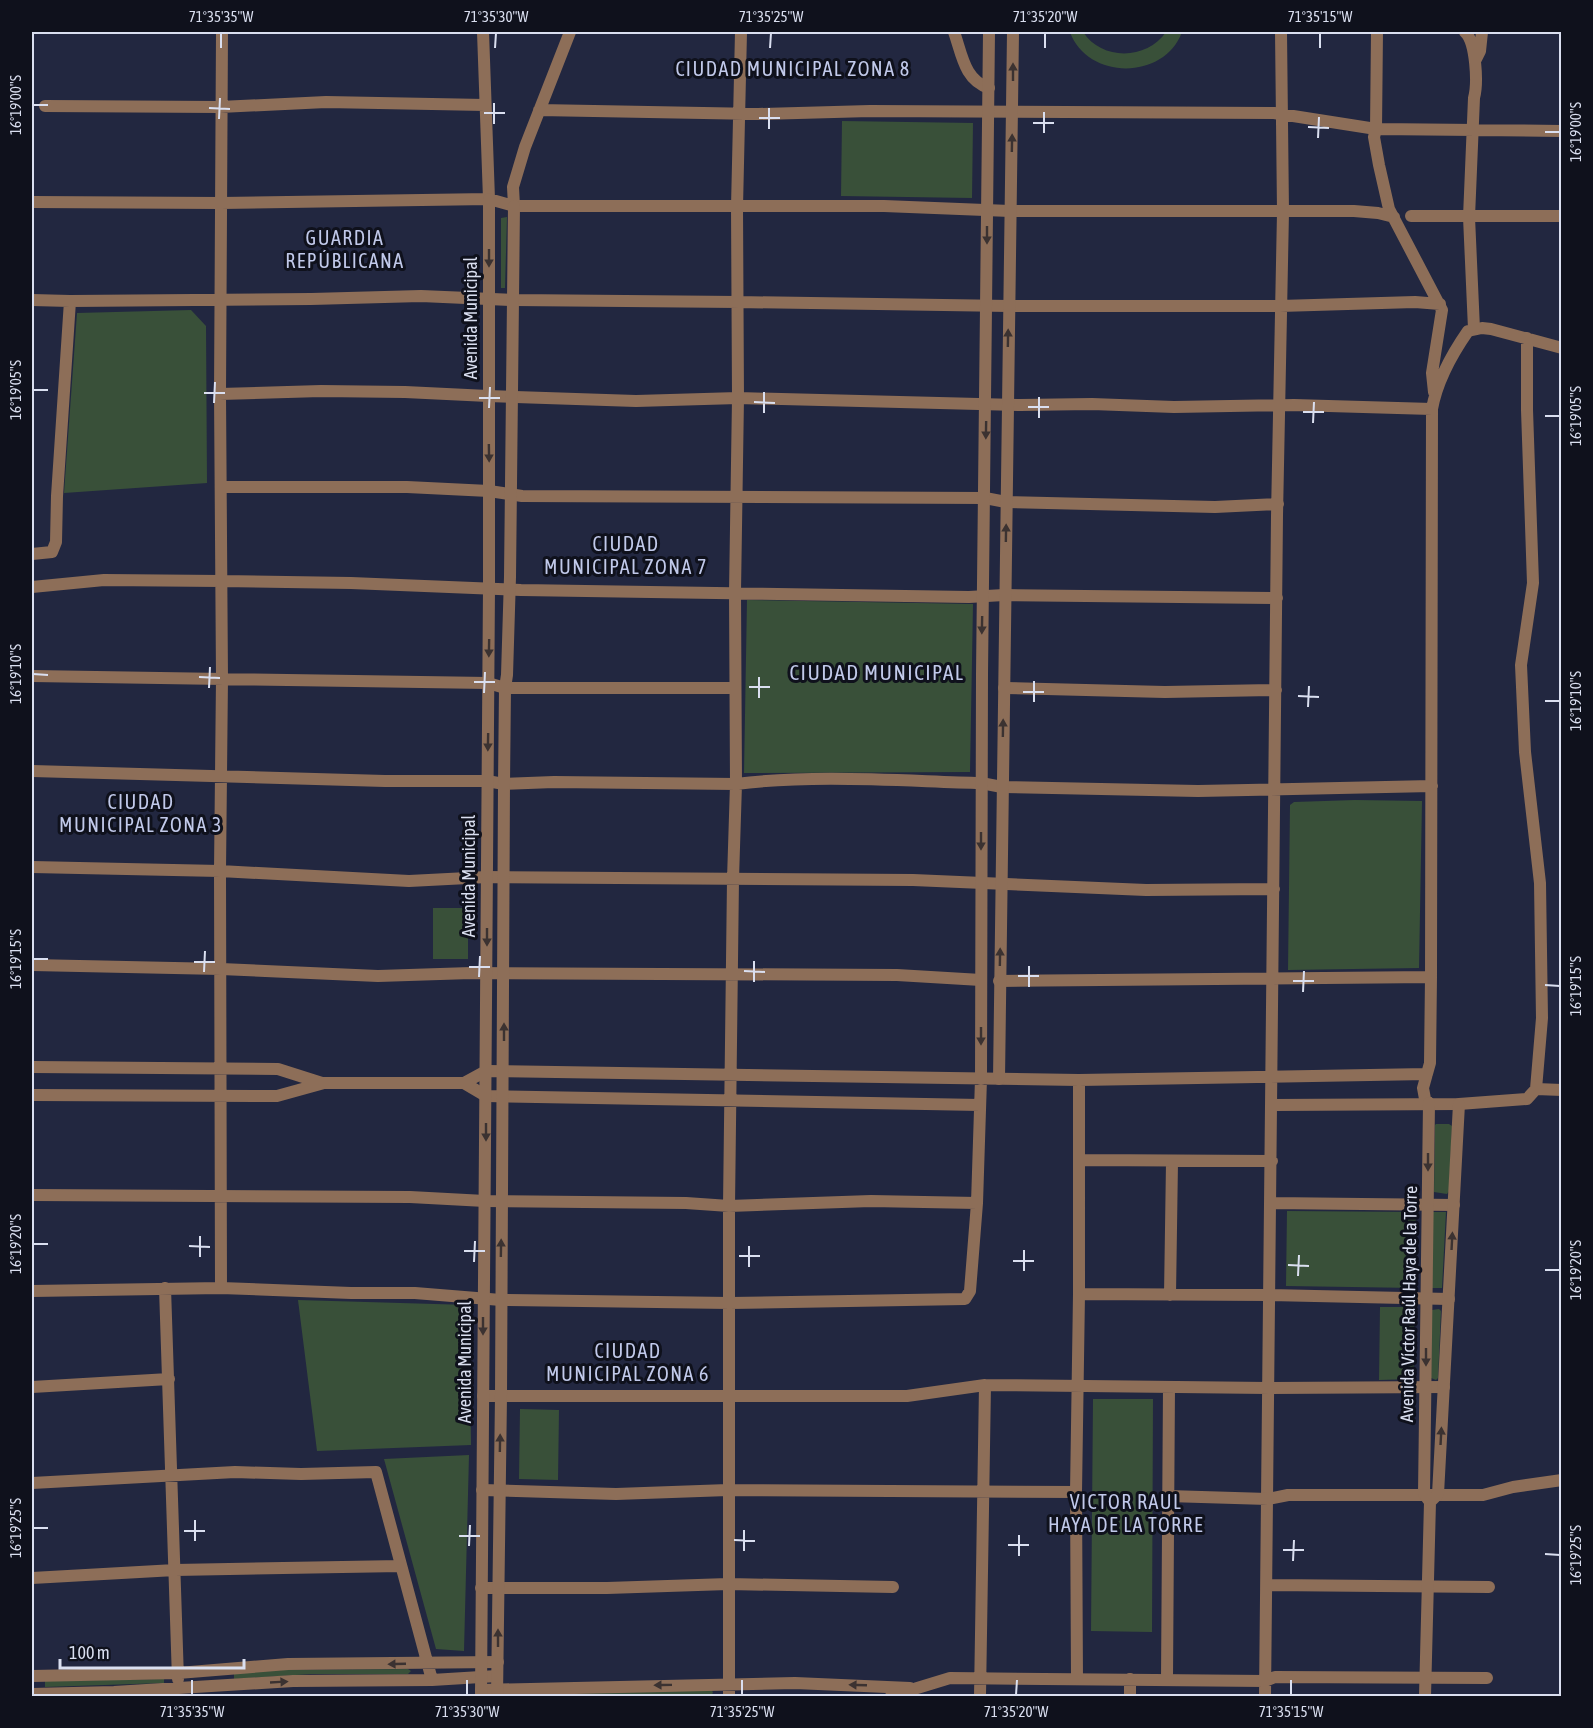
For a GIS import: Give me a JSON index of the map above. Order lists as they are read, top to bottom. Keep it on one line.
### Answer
{"streets":{"street":["Avenida Municipal","Avenida Víctor Raúl Haya de la Torre"]},"districts":["CIUDAD MUNICIPAL ZONA 8","GUARDIA REPÚBLICANA","CIUDAD MUNICIPAL ZONA 7","CIUDAD MUNICIPAL","CIUDAD MUNICIPAL ZONA 3","CIUDAD MUNICIPAL ZONA 6","VICTOR RAUL HAYA DE LA TORRE"],"scale_bar":"100 m","coordinates":["71°35'35\"W","71°35'30\"W","71°35'25\"W","71°35'20\"W","71°35'15\"W","16°19'00\"S","16°19'05\"S","16°19'10\"S","16°19'15\"S","16°19'20\"S","16°19'25\"S"]}
